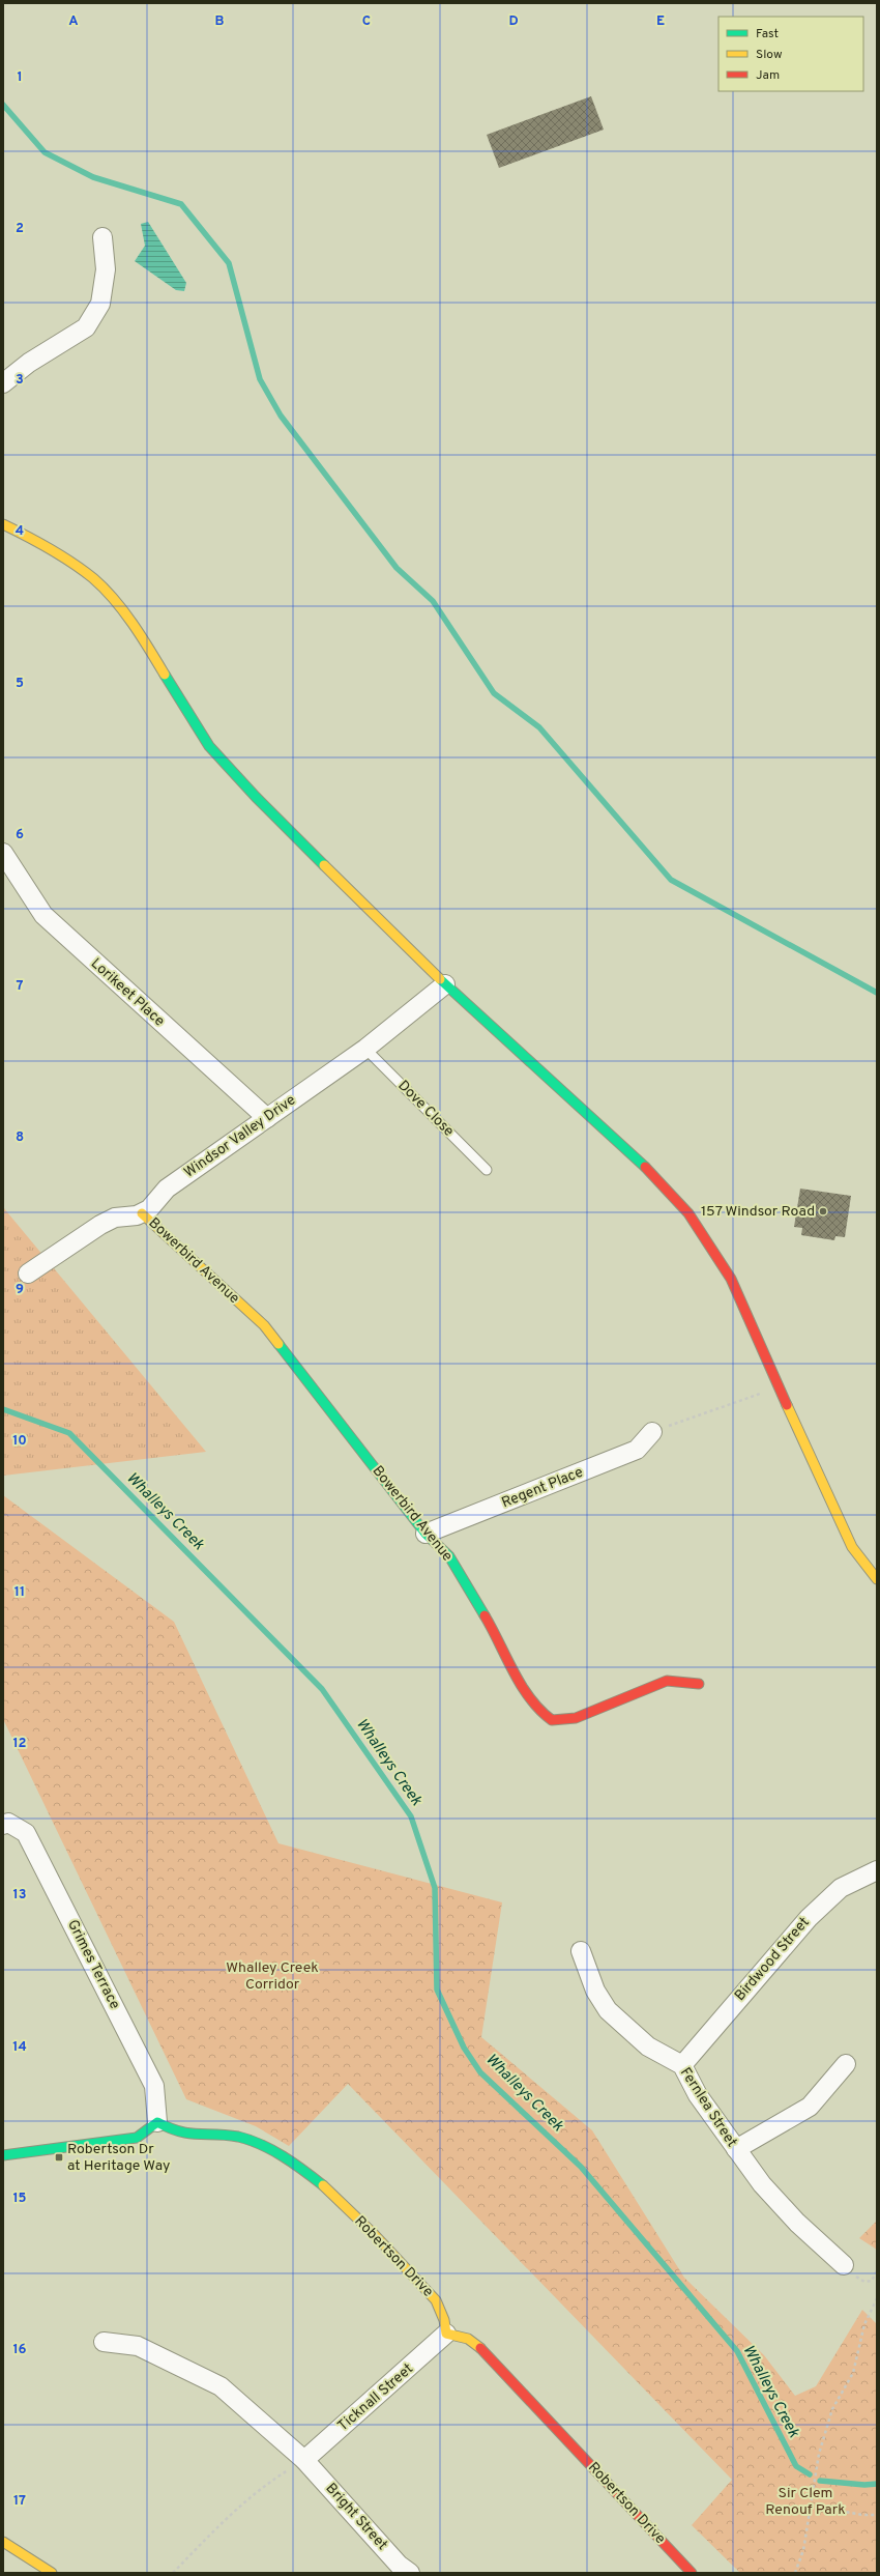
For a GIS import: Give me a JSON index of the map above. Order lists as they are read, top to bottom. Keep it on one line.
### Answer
{"streets":{"street":["Lorikeet Place","Windsor Valley Drive","Bowerbird Avenue","Regent Place","Birdwood Street","Grimes Terrace","Fernlea Street","Robertson Drive","Ticknall Street","Bright Street"],"lane":["Dove Close"]},"crossings":[["Lorikeet Place","Windsor Valley Drive"],["Dove Close","Windsor Valley Drive"],["Windsor Valley Drive","Bowerbird Avenue"],["Bowerbird Avenue","Regent Place"],["Birdwood Street","Fernlea Street"],["Grimes Terrace","Robertson Drive"],["Robertson Drive","Ticknall Street"],["Ticknall Street","Bright Street"]],"water":["Whalleys Creek"],"parks":["Whalley Creek Corridor","Sir Clem Renouf Park"],"places":{"other":["157 Windsor Road"],"transit":["Robertson Dr at Heritage Way"]},"legend":["Fast","Slow","Jam"],"grid":{"columns":["A","B","C","D","E"],"rows":["1","2","3","4","5","6","7","8","9","10","11","12","13","14","15","16","17"]}}
